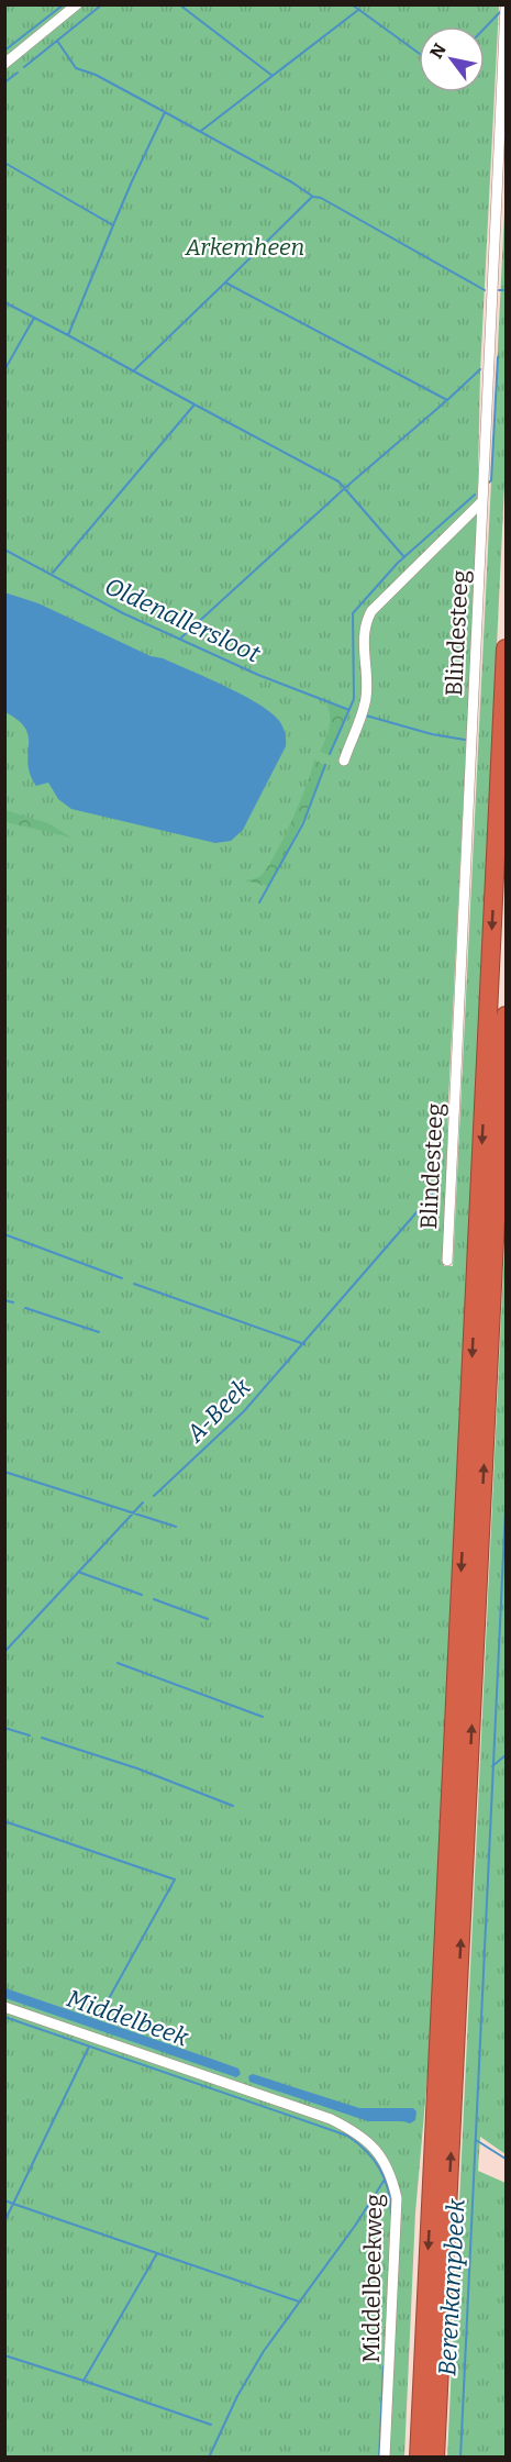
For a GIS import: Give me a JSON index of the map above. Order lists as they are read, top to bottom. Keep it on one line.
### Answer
{"streets":{"street":["Blindesteeg","Middelbeekweg"]},"water":["Oldenallersloot","A-Beek","Middelbeek","Berenkampbeek"],"parks":["Arkemheen"],"north":"top left"}
